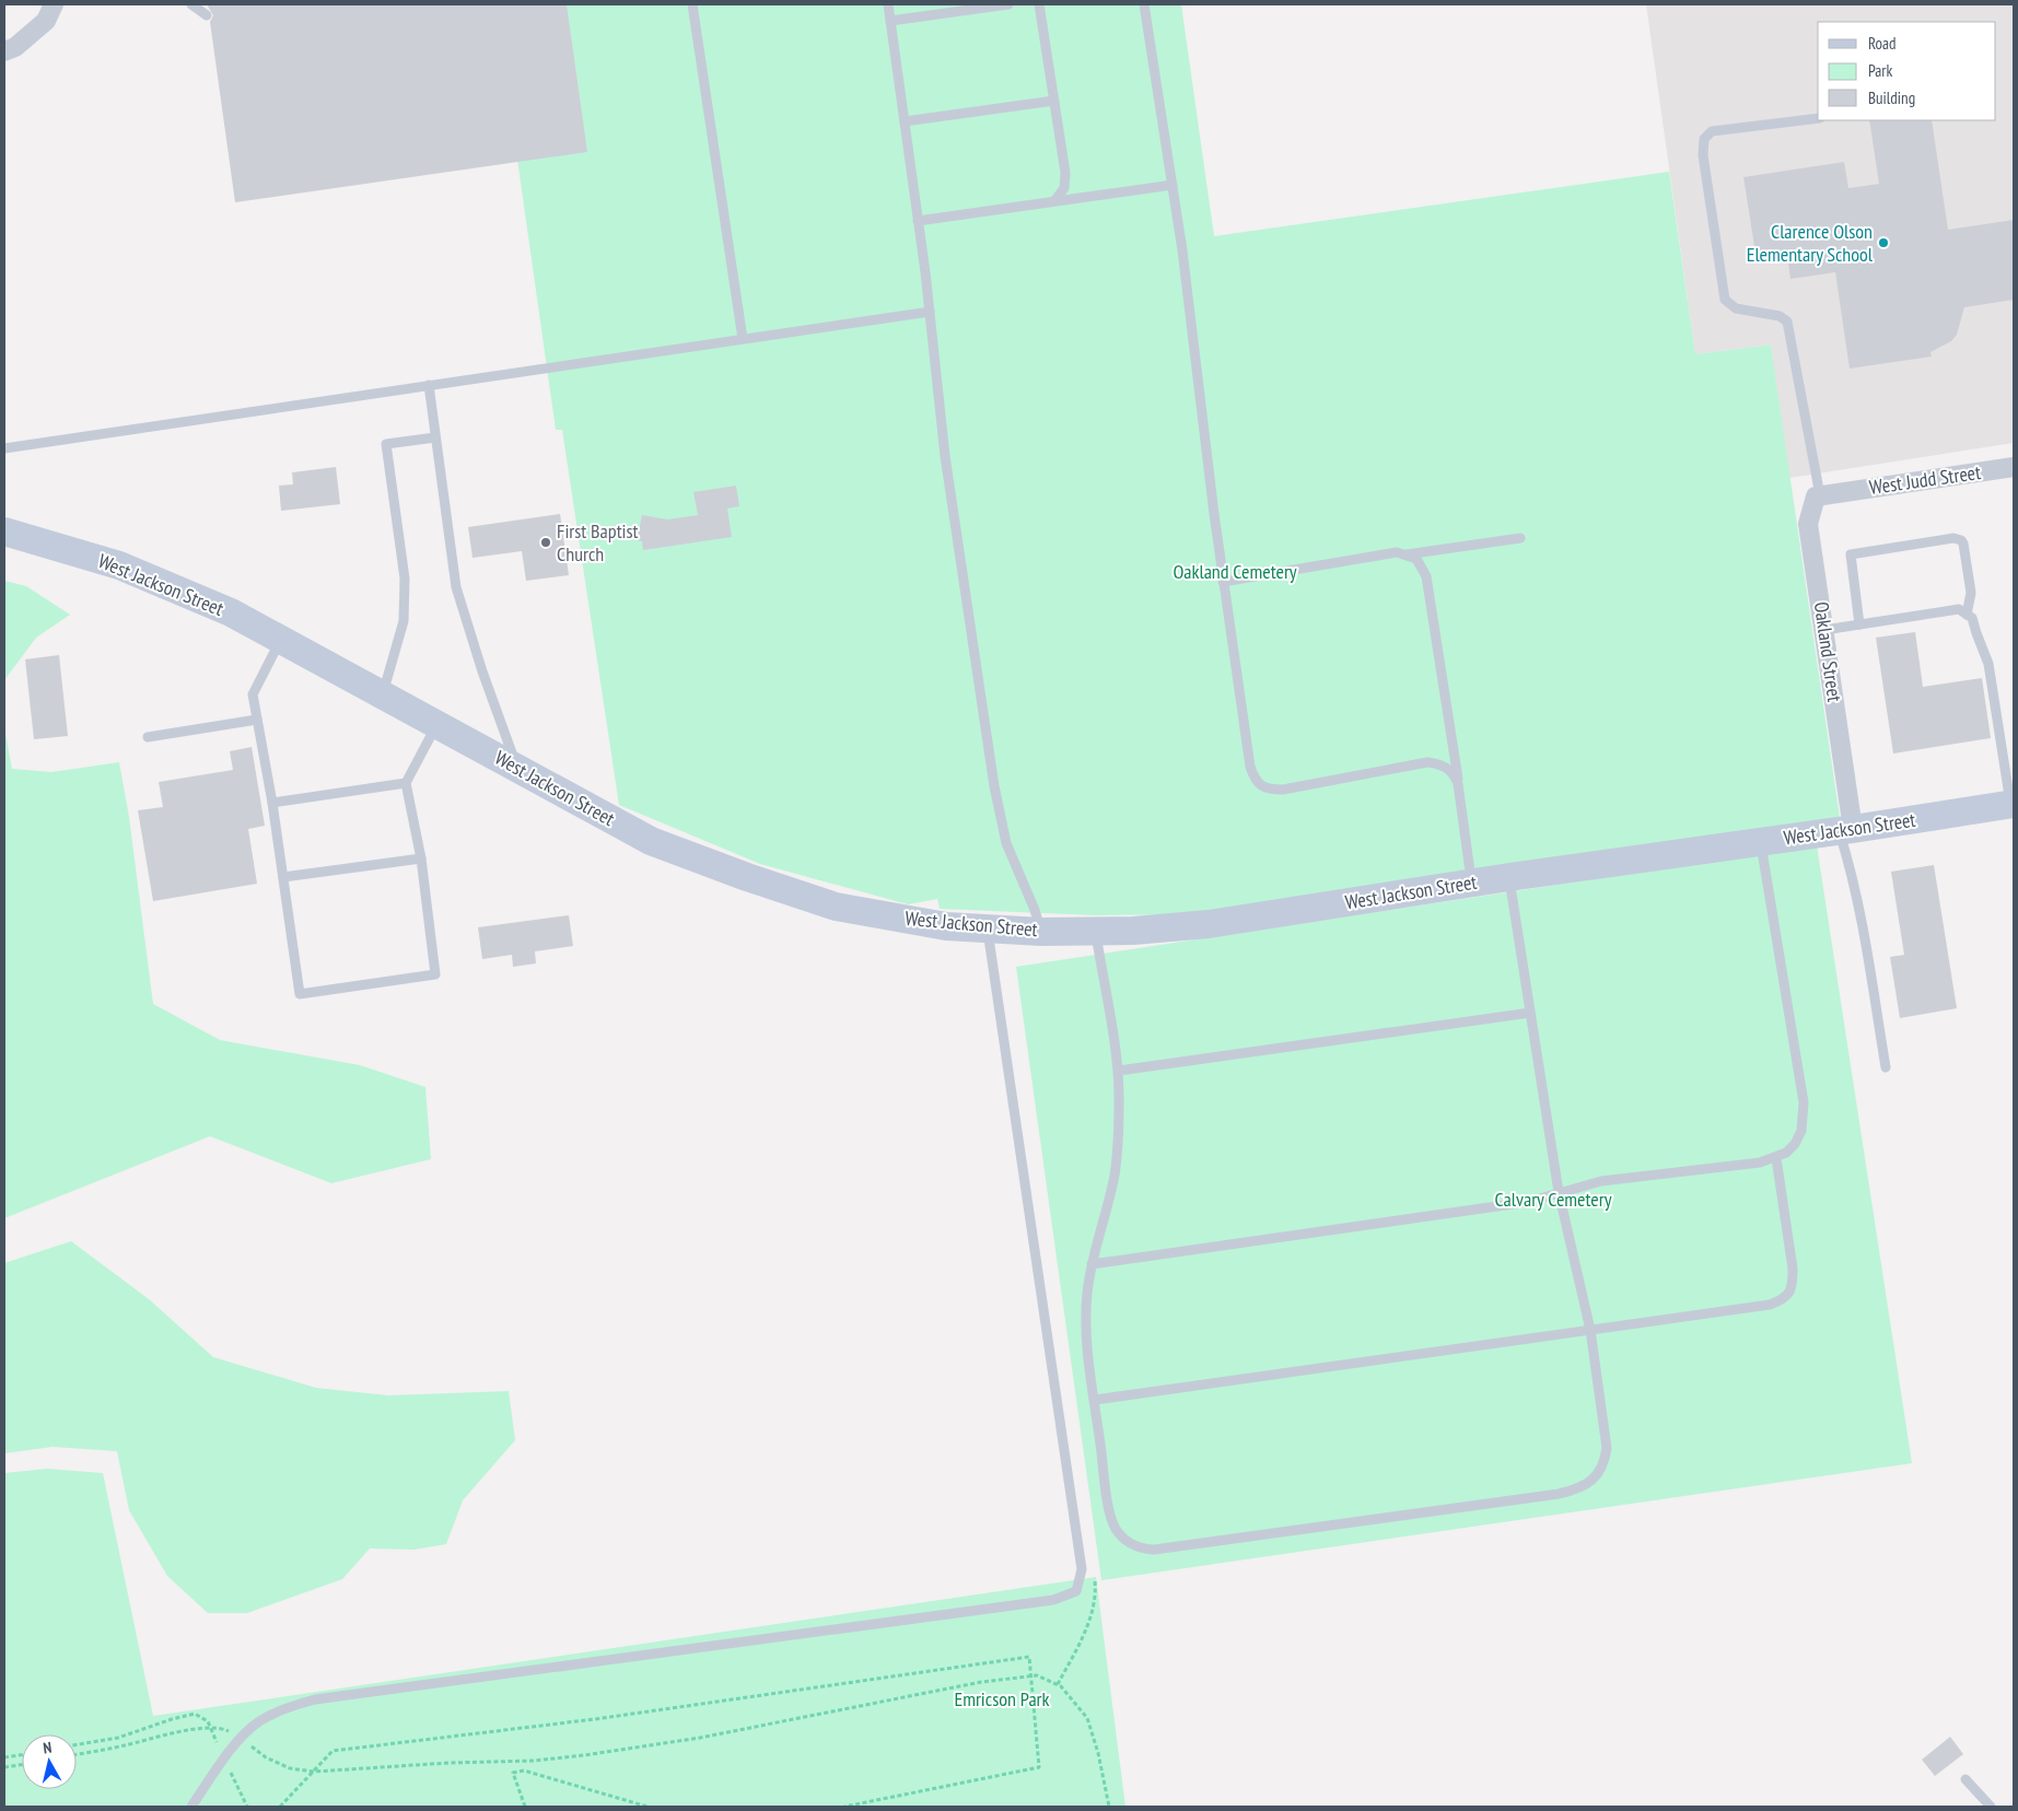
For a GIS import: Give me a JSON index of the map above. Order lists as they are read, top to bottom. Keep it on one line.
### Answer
{"streets":{"street":["West Judd Street","West Jackson Street","Oakland Street"]},"crossings":[["West Judd Street","Oakland Street"],["West Jackson Street","Oakland Street"]],"parks":["Oakland Cemetery","Calvary Cemetery","Emricson Park"],"places":["Clarence Olson Elementary School","First Baptist Church"],"legend":["Road","Park","Building"],"north":"top"}
